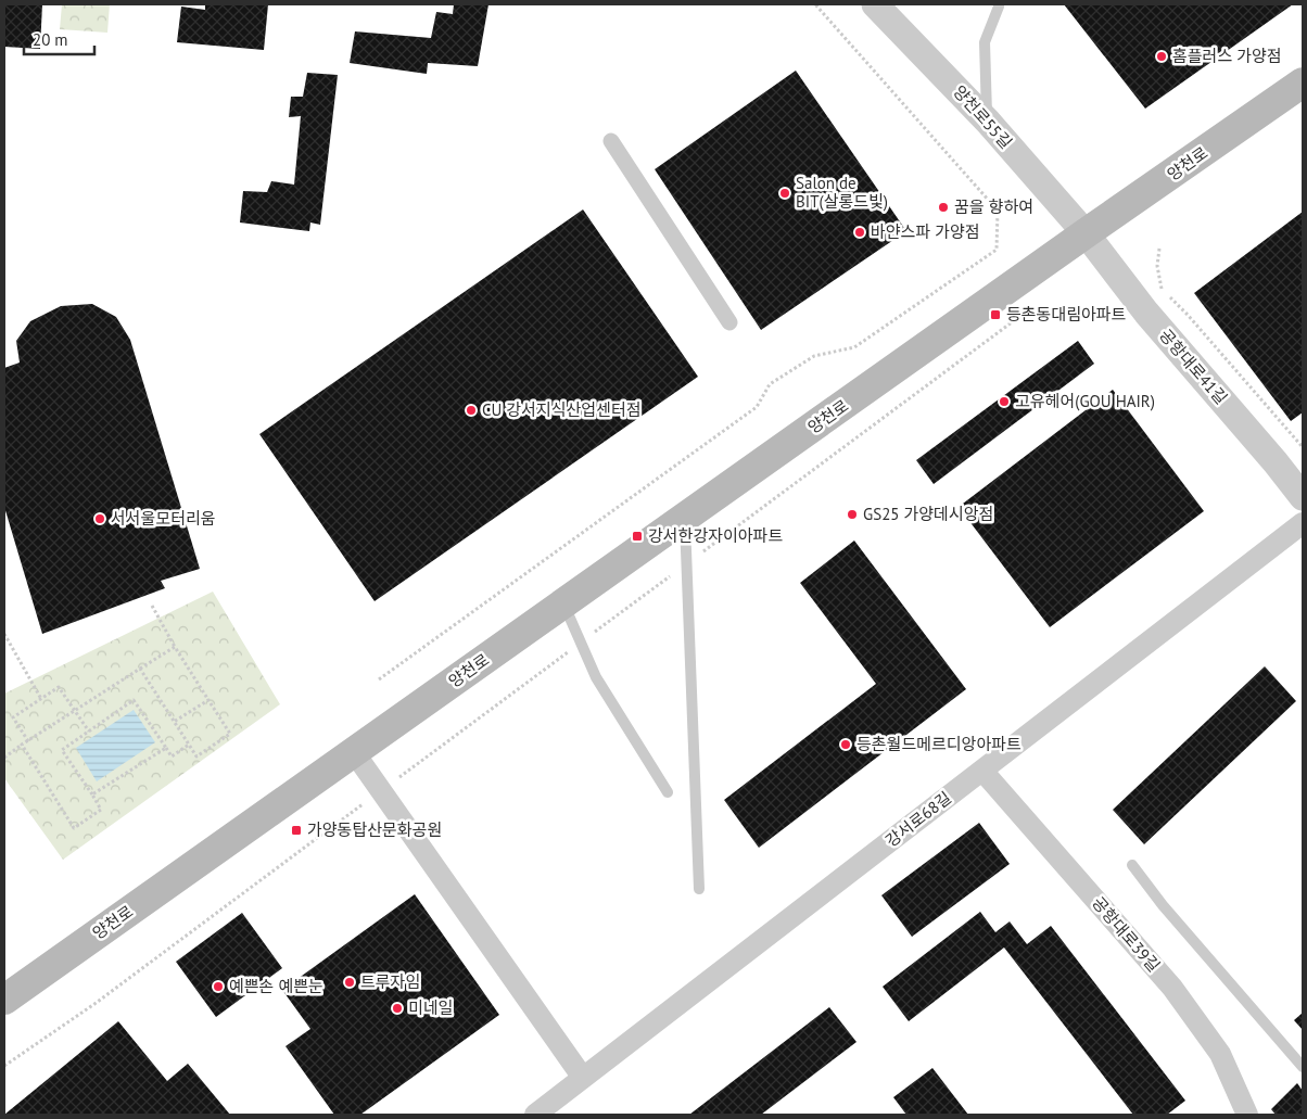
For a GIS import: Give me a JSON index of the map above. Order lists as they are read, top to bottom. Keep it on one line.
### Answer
{"streets":{"main road":["양천로"],"street":["양천로55길","공항대로41길","강서로68길","공항대로39길"]},"crossings":[["양천로55길","양천로"],["양천로55길","공항대로41길"],["양천로","공항대로41길"],["강서로68길","공항대로39길"]],"places":{"other":["홈플러스 가양점","Salon de BIT(살롱드빛)","꿈을 향하여","바얀스파 가양점","고유헤어(GOU HAIR)","CU 강서지식산업센터점","GS25 가양데시앙점","서서울모터리움","등촌월드메르디앙아파트","트루자임","예쁜손 예쁜눈","미네일"],"transit":["등촌동대림아파트","강서한강자이아파트","가양동탑산문화공원"]},"scale_bar":"20 m"}
